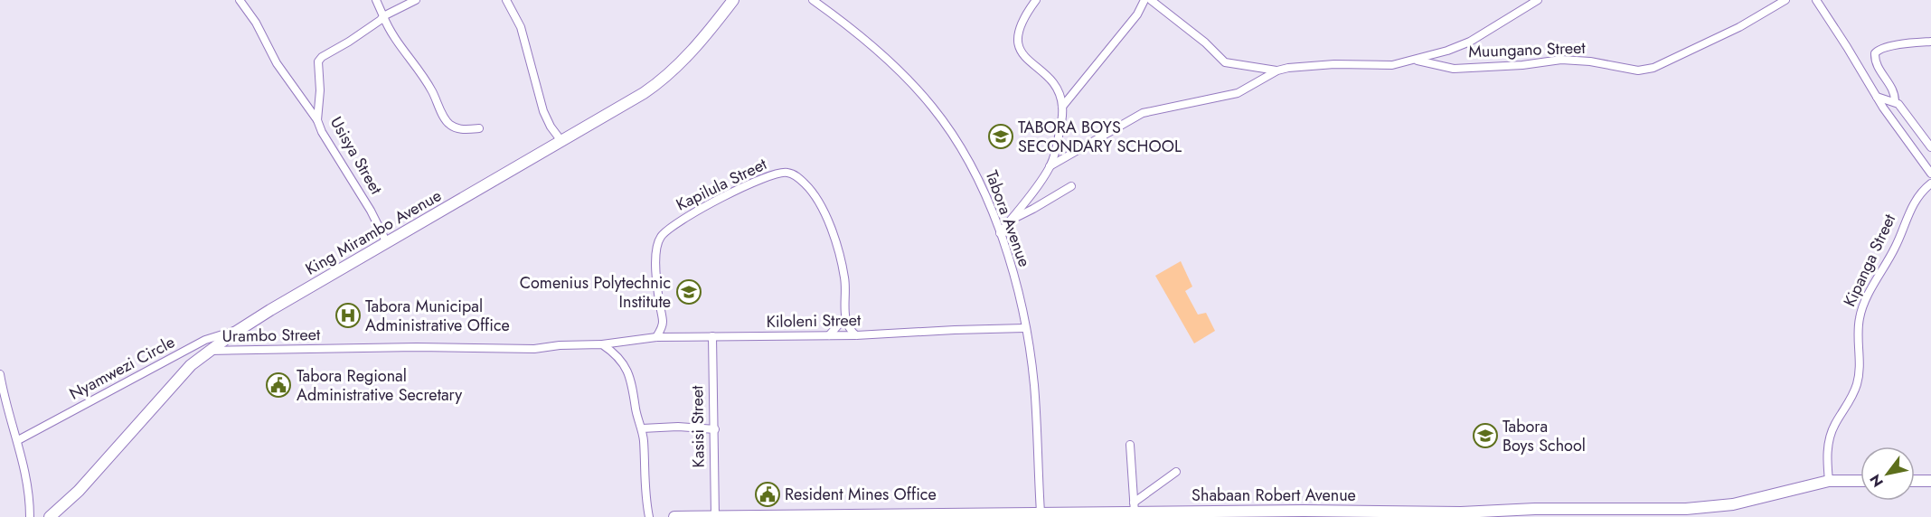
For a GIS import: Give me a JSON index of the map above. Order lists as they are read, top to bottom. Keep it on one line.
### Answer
{"streets":{"street":["Muungano Street","Usisya Street","Kapilula Street","Tabora Avenue","King Mirambo Avenue","Kipanga Street","Kiloleni Street","Urambo Street","Nyamwezi Circle","Kasisi Street","Shabaan Robert Avenue"]},"crossings":[["Muungano Street","Tabora Avenue"],["Usisya Street","King Mirambo Avenue"],["Kapilula Street","Kiloleni Street"],["Kapilula Street","Kasisi Street"],["Tabora Avenue","Kiloleni Street"],["Tabora Avenue","Shabaan Robert Avenue"],["King Mirambo Avenue","Urambo Street"],["King Mirambo Avenue","Nyamwezi Circle"],["Kipanga Street","Shabaan Robert Avenue"],["Kiloleni Street","Urambo Street"],["Kiloleni Street","Kasisi Street"],["Kasisi Street","Shabaan Robert Avenue"]],"places":{"school or university":["TABORA BOYS SECONDARY SCHOOL","Comenius Polytechnic Institute","Tabora Boys School"],"hospital":["Tabora Municipal Administrative Office"],"public building":["Tabora Regional Administrative Secretary","Resident Mines Office"]},"north":"bottom left"}
